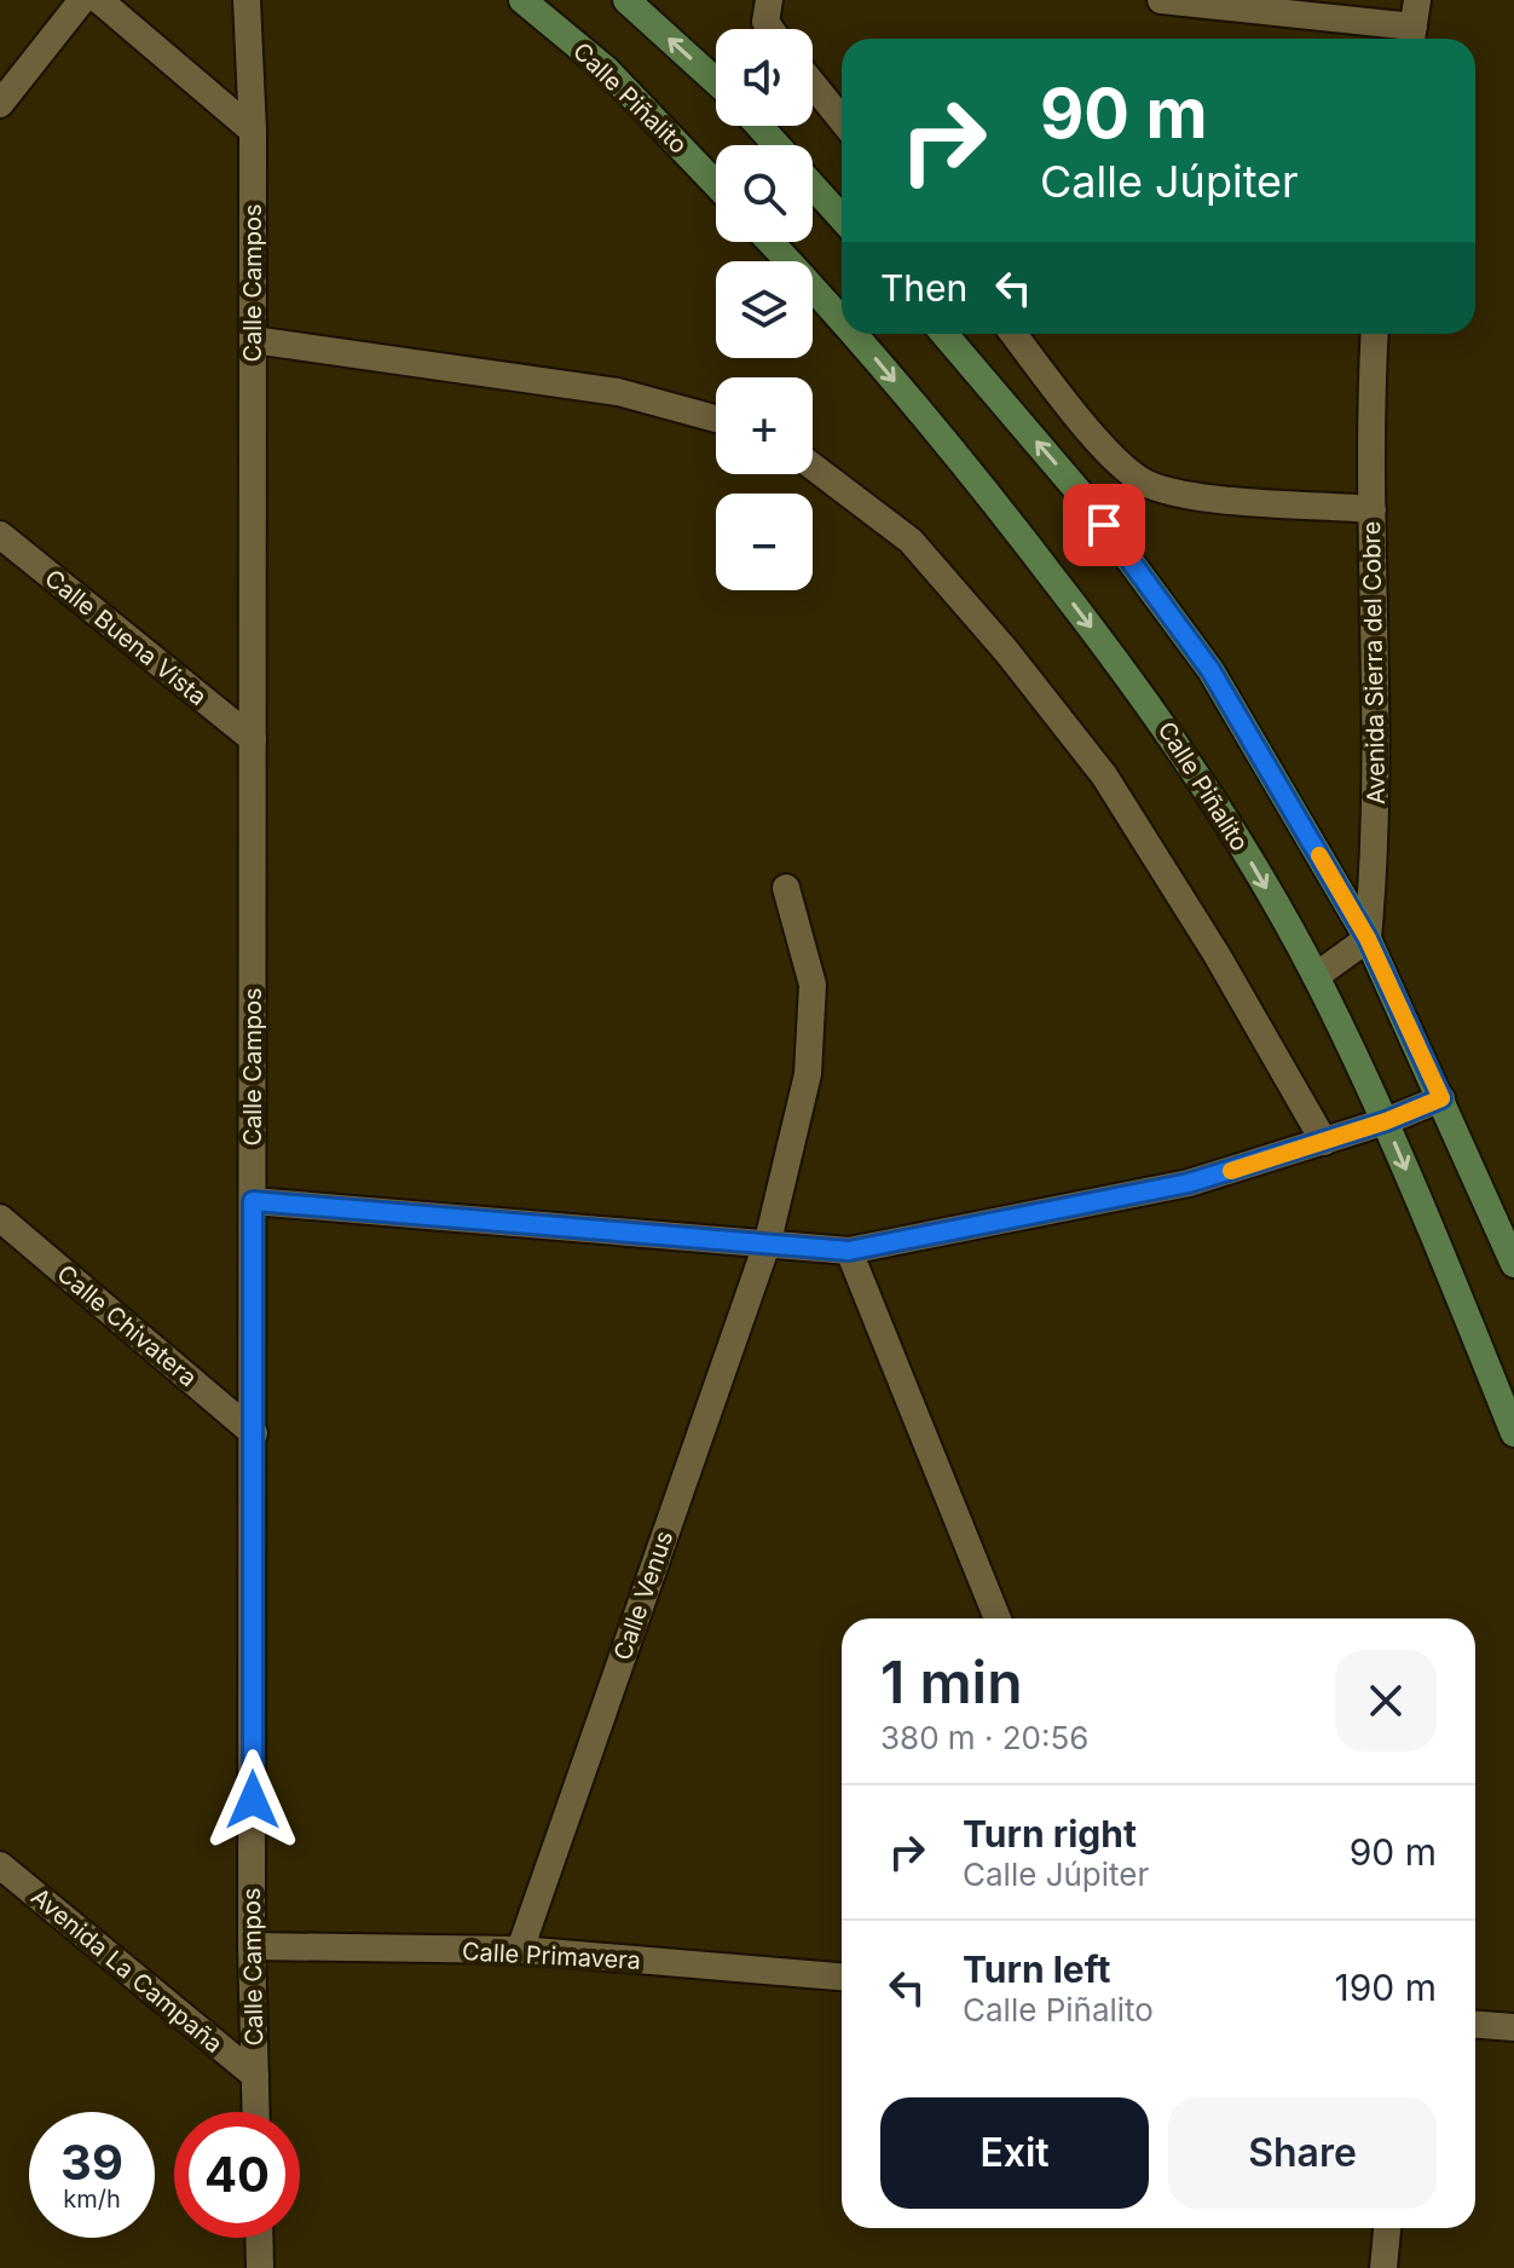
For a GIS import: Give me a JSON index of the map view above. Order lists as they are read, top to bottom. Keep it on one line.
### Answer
{"streets":{"main road":["Calle Piñalito"],"street":["Calle Campos","Calle Buena Vista","Avenida Sierra del Cobre","Calle Chivatera","Calle Venus","Calle Primavera","Avenida La Campaña"]},"crossings":[["Calle Campos","Calle Buena Vista"],["Calle Campos","Calle Chivatera"],["Calle Campos","Calle Primavera"],["Calle Campos","Avenida La Campaña"],["Calle Venus","Calle Primavera"]],"page":{"map_buttons":["+","−"],"turn":["90 m","Calle Júpiter"],"then":"Then","heading":["1 min","380 m · 20:56"],"list":[{"name":"Turn right","note":"Calle Júpiter","value":"90 m"},{"name":"Turn left","note":"Calle Piñalito","value":"190 m"}],"buttons":["Exit","Share"],"speed":"39 km/h","limit":"40"}}
